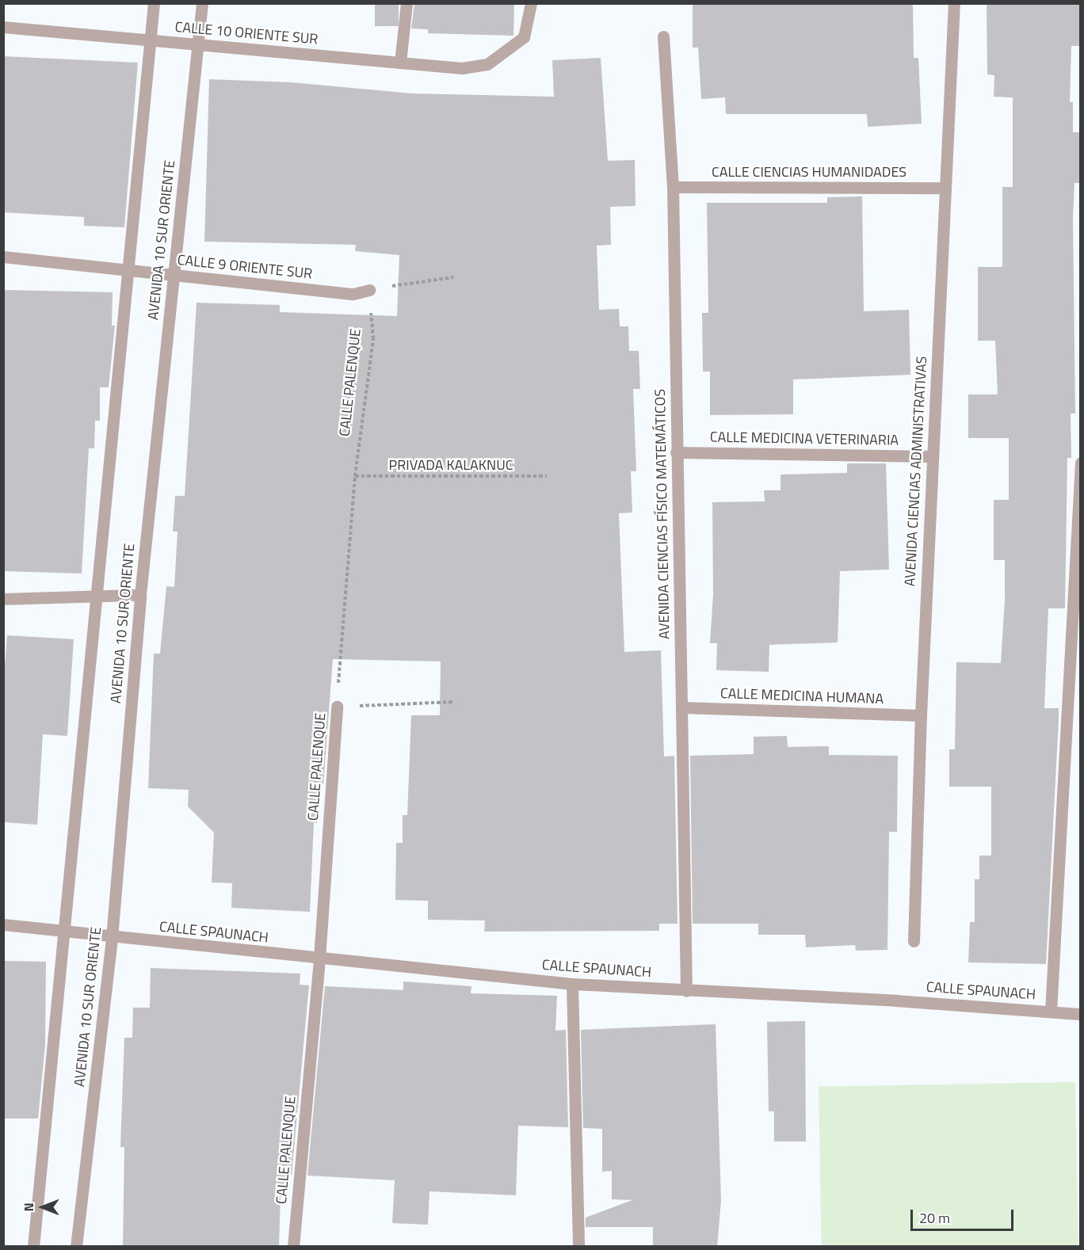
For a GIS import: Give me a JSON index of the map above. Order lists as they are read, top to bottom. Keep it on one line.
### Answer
{"streets":{"street":["CALLE 10 ORIENTE SUR","CALLE CIENCIAS HUMANIDADES","AVENIDA 10 SUR ORIENTE","CALLE 9 ORIENTE SUR","CALLE PALENQUE","CALLE MEDICINA VETERINARIA","AVENIDA CIENCIAS ADMINISTRATIVAS","AVENIDA CIENCIAS FÍSICO MATEMÁTICOS","CALLE MEDICINA HUMANA","CALLE SPAUNACH"],"path":["PRIVADA KALAKNUC"]},"crossings":[["CALLE 10 ORIENTE SUR","AVENIDA 10 SUR ORIENTE"],["CALLE CIENCIAS HUMANIDADES","AVENIDA CIENCIAS ADMINISTRATIVAS"],["CALLE CIENCIAS HUMANIDADES","AVENIDA CIENCIAS FÍSICO MATEMÁTICOS"],["AVENIDA 10 SUR ORIENTE","CALLE 9 ORIENTE SUR"],["AVENIDA 10 SUR ORIENTE","CALLE SPAUNACH"],["CALLE 9 ORIENTE SUR","CALLE PALENQUE"],["CALLE PALENQUE","PRIVADA KALAKNUC"],["CALLE PALENQUE","CALLE SPAUNACH"],["CALLE MEDICINA VETERINARIA","AVENIDA CIENCIAS ADMINISTRATIVAS"],["CALLE MEDICINA VETERINARIA","AVENIDA CIENCIAS FÍSICO MATEMÁTICOS"],["AVENIDA CIENCIAS ADMINISTRATIVAS","CALLE MEDICINA HUMANA"],["AVENIDA CIENCIAS FÍSICO MATEMÁTICOS","CALLE MEDICINA HUMANA"],["AVENIDA CIENCIAS FÍSICO MATEMÁTICOS","CALLE SPAUNACH"]],"scale_bar":"20 m","north":"left"}
